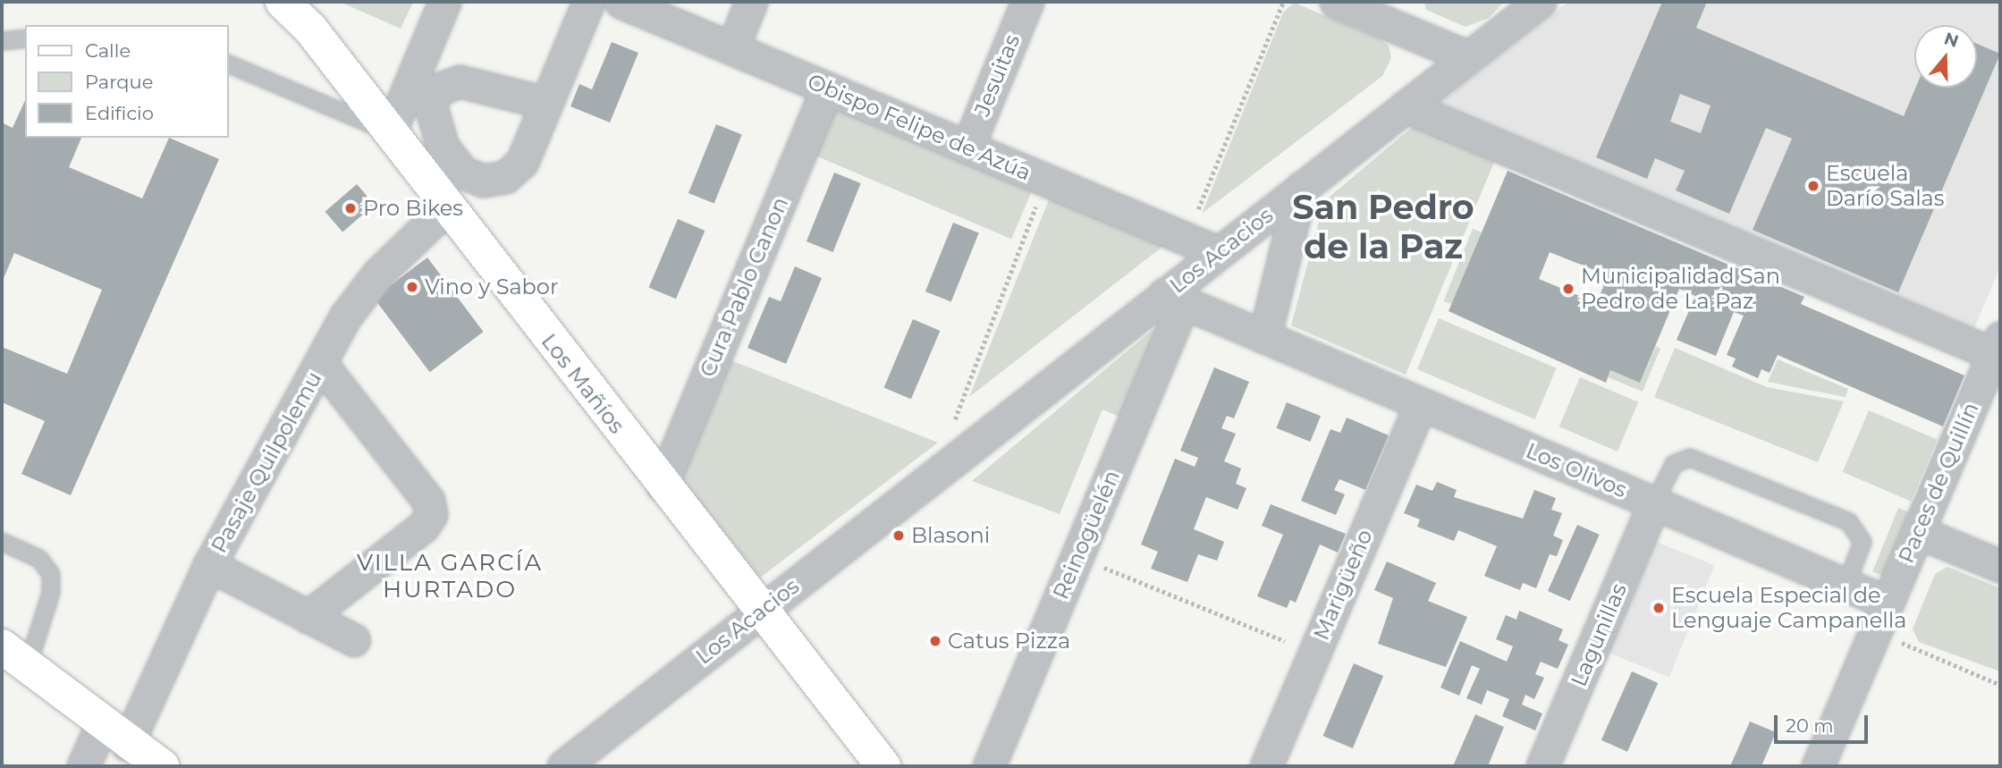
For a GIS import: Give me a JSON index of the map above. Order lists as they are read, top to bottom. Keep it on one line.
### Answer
{"streets":{"street":["Jesuitas","Obispo Felipe de Azúa","Los Acacios","Cura Pablo Canon","Los Mañíos","Pasaje Quilpolemu","Los Olivos","Paces de Quillín","Reinogüelén","Marigüeño","Lagunillas"]},"crossings":[["Jesuitas","Obispo Felipe de Azúa"],["Obispo Felipe de Azúa","Los Acacios"],["Obispo Felipe de Azúa","Cura Pablo Canon"],["Los Acacios","Los Mañíos"],["Los Acacios","Los Olivos"],["Los Acacios","Reinogüelén"],["Cura Pablo Canon","Los Mañíos"],["Los Mañíos","Pasaje Quilpolemu"],["Los Olivos","Paces de Quillín"],["Los Olivos","Reinogüelén"],["Los Olivos","Marigüeño"],["Los Olivos","Lagunillas"]],"districts":["San Pedro de la Paz","VILLA GARCÍA HURTADO"],"places":["Escuela Darío Salas","Pro Bikes","Vino y Sabor","Municipalidad San Pedro de La Paz","Blasoni","Escuela Especial de Lenguaje Campanella","Catus Pizza"],"legend":["Calle","Parque","Edificio"],"scale_bar":"20 m","north":"top"}
